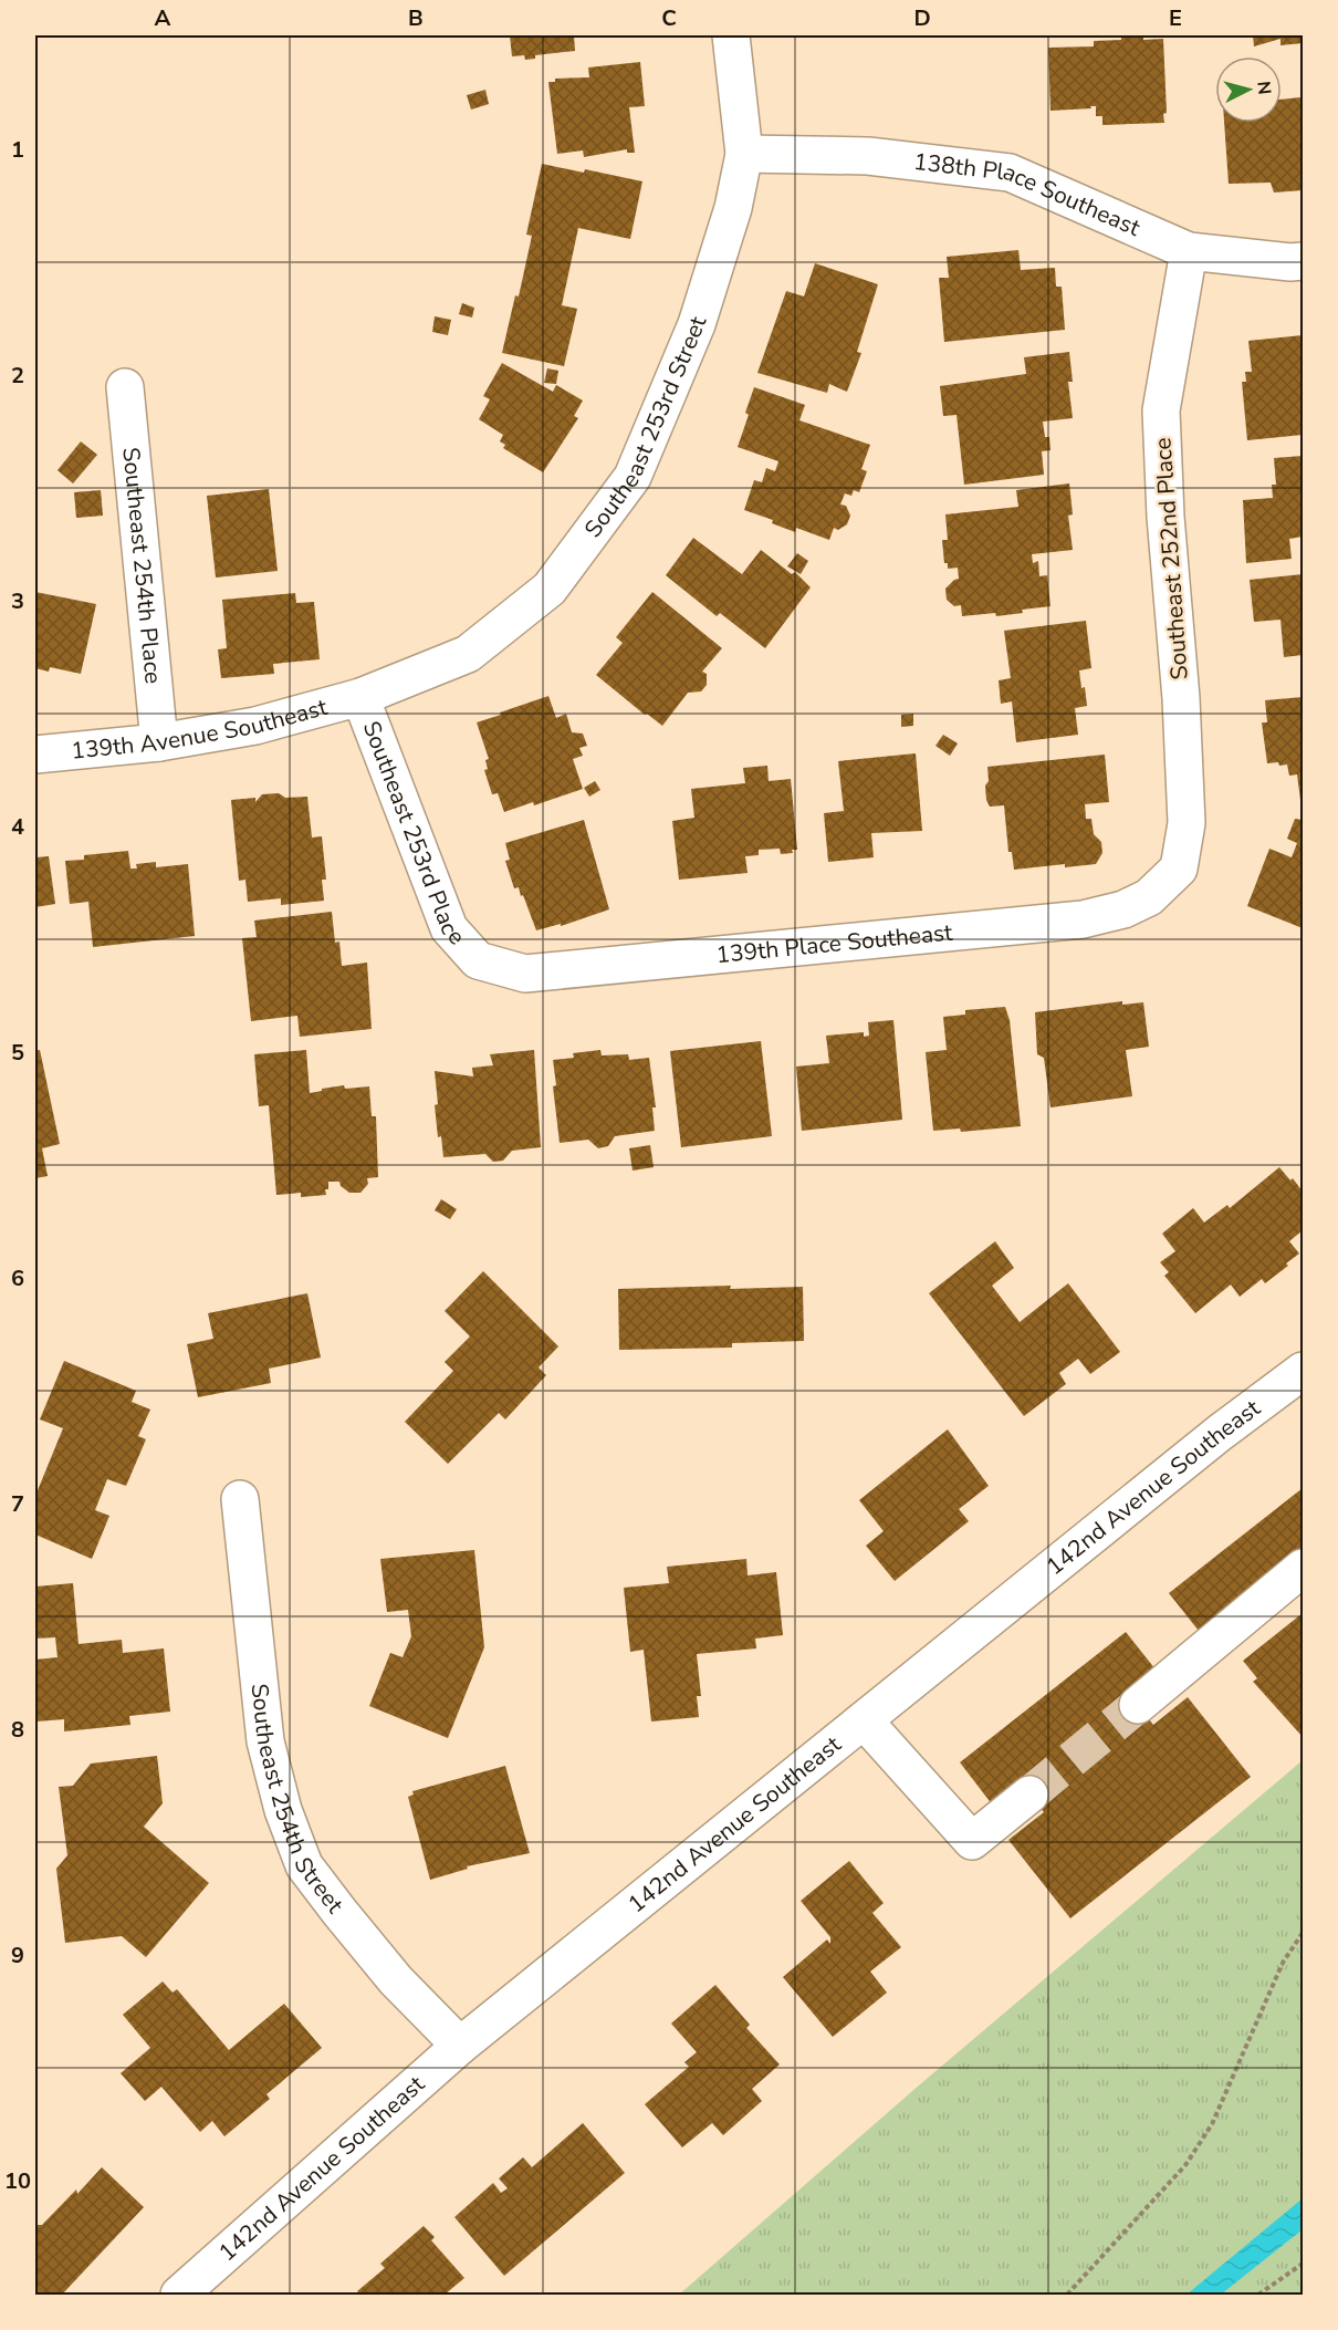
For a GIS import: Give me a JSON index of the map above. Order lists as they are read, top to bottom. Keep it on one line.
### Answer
{"streets":{"street":["138th Place Southeast","Southeast 253rd Street","Southeast 252nd Place","Southeast 254th Place","139th Avenue Southeast","Southeast 253rd Place","139th Place Southeast","142nd Avenue Southeast","Southeast 254th Street"]},"crossings":[["138th Place Southeast","Southeast 253rd Street"],["138th Place Southeast","Southeast 252nd Place"],["Southeast 253rd Street","139th Avenue Southeast"],["Southeast 253rd Street","Southeast 253rd Place"],["Southeast 252nd Place","139th Place Southeast"],["Southeast 254th Place","139th Avenue Southeast"],["139th Avenue Southeast","Southeast 253rd Place"],["Southeast 253rd Place","139th Place Southeast"],["142nd Avenue Southeast","Southeast 254th Street"]],"north":"right","grid":{"columns":["A","B","C","D","E"],"rows":["1","2","3","4","5","6","7","8","9","10"]}}
